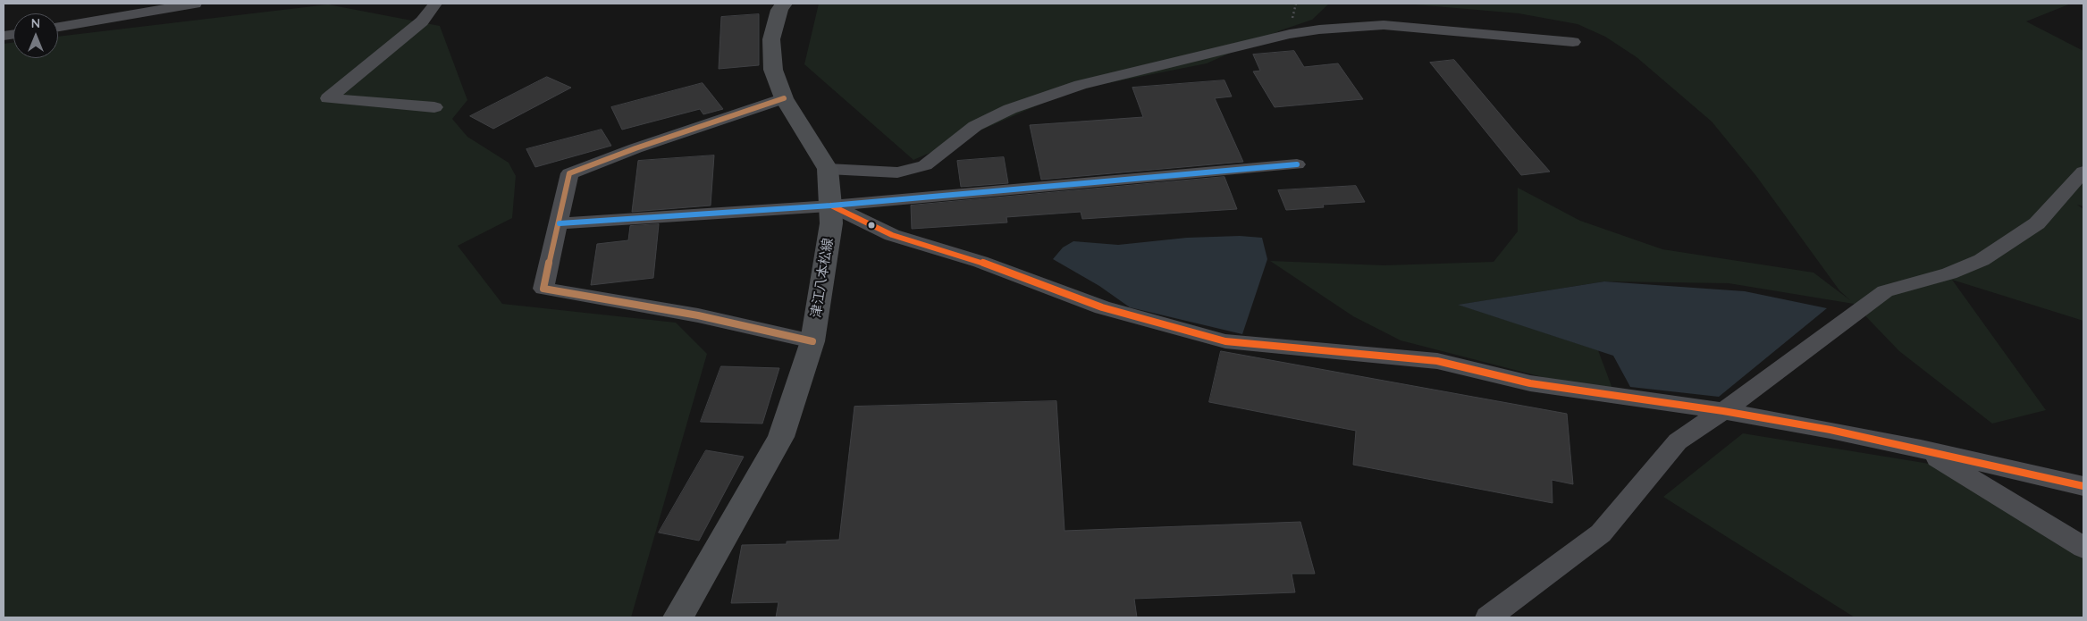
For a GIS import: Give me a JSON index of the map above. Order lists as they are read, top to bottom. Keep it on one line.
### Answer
{"streets":{"main road":["津江八本松線"]},"north":"top"}
